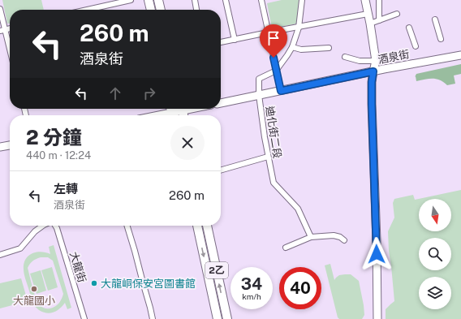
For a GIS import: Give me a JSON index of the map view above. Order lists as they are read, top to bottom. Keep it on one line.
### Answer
{"streets":{"main road":["2乙"],"street":["酒泉街","迪化街二段","大龍街"]},"crossings":[["酒泉街","迪化街二段"]],"places":["大龍峒保安宮圖書館","大龍國小"],"north":"bottom","page":{"turn":["260 m","酒泉街"],"heading":["2 分鐘","440 m · 12:24"],"list":[{"name":"左轉","note":"酒泉街","value":"260 m"}],"speed":"34 km/h","limit":"40"}}
